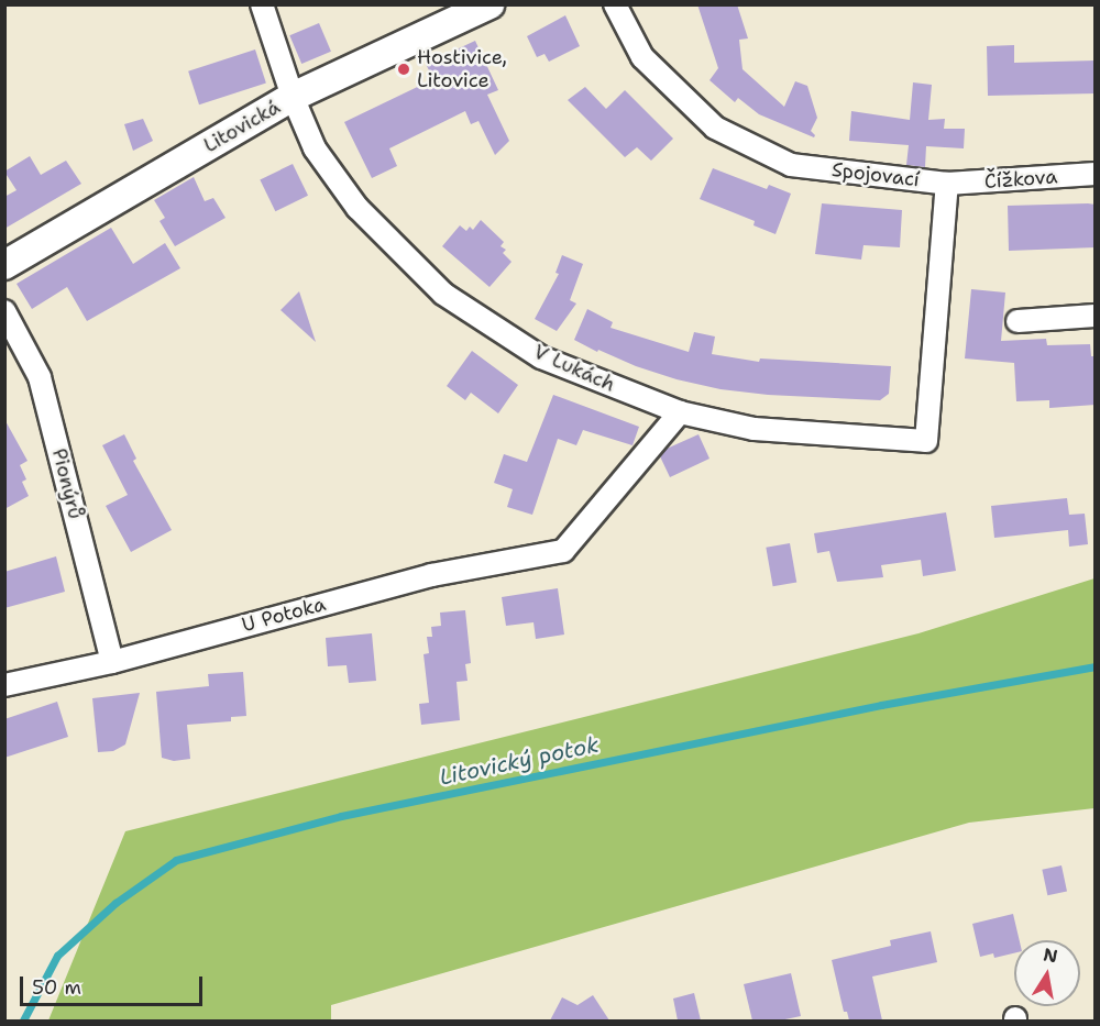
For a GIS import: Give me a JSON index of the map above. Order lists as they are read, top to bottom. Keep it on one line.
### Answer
{"streets":{"street":["Litovická","Spojovací","Čížkova","V Lukách","Pionýrů","U Potoka"]},"crossings":[["Litovická","V Lukách"],["Spojovací","Čížkova"],["Spojovací","V Lukách"],["V Lukách","U Potoka"],["Pionýrů","U Potoka"]],"water":["Litovický potok"],"places":["Hostivice, Litovice"],"scale_bar":"50 m","north":"top"}
